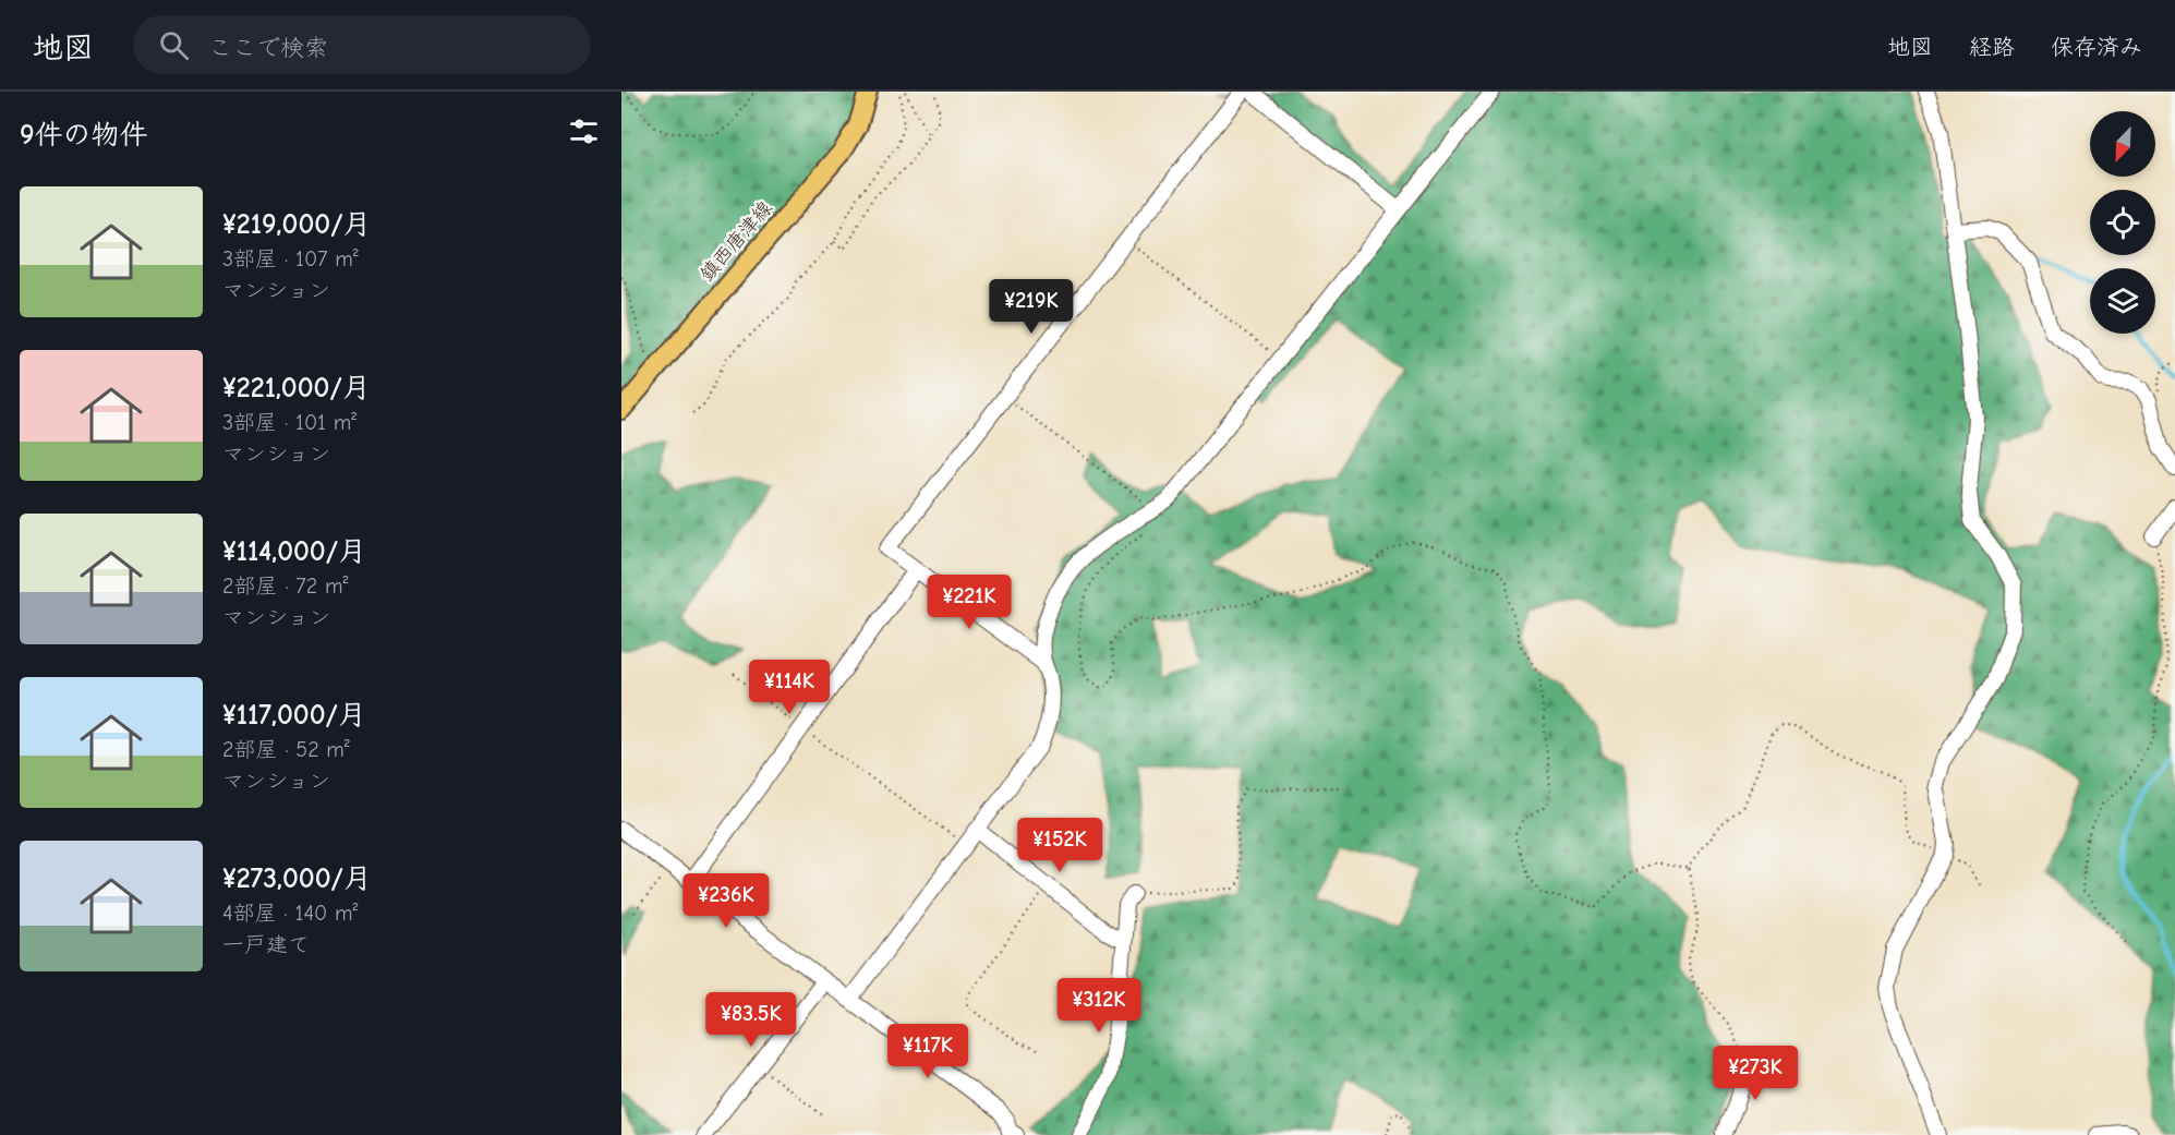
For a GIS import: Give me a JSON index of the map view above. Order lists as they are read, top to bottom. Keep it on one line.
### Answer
{"streets":{"main road":["鎮西唐津線"]},"north":"bottom left","page":{"header":"地図","search":"ここで検索","nav":["地図","経路","保存済み"],"heading":"9件の物件","list":[{"name":"¥219,000/月","note":"3部屋 · 107 m² · マンション"},{"name":"¥221,000/月","note":"3部屋 · 101 m² · マンション"},{"name":"¥114,000/月","note":"2部屋 · 72 m² · マンション"},{"name":"¥117,000/月","note":"2部屋 · 52 m² · マンション"},{"name":"¥273,000/月","note":"4部屋 · 140 m² · 一戸建て"}],"price":["¥219K","¥221K","¥114K","¥152K","¥236K","¥312K","¥83.5K","¥117K","¥273K"]}}
